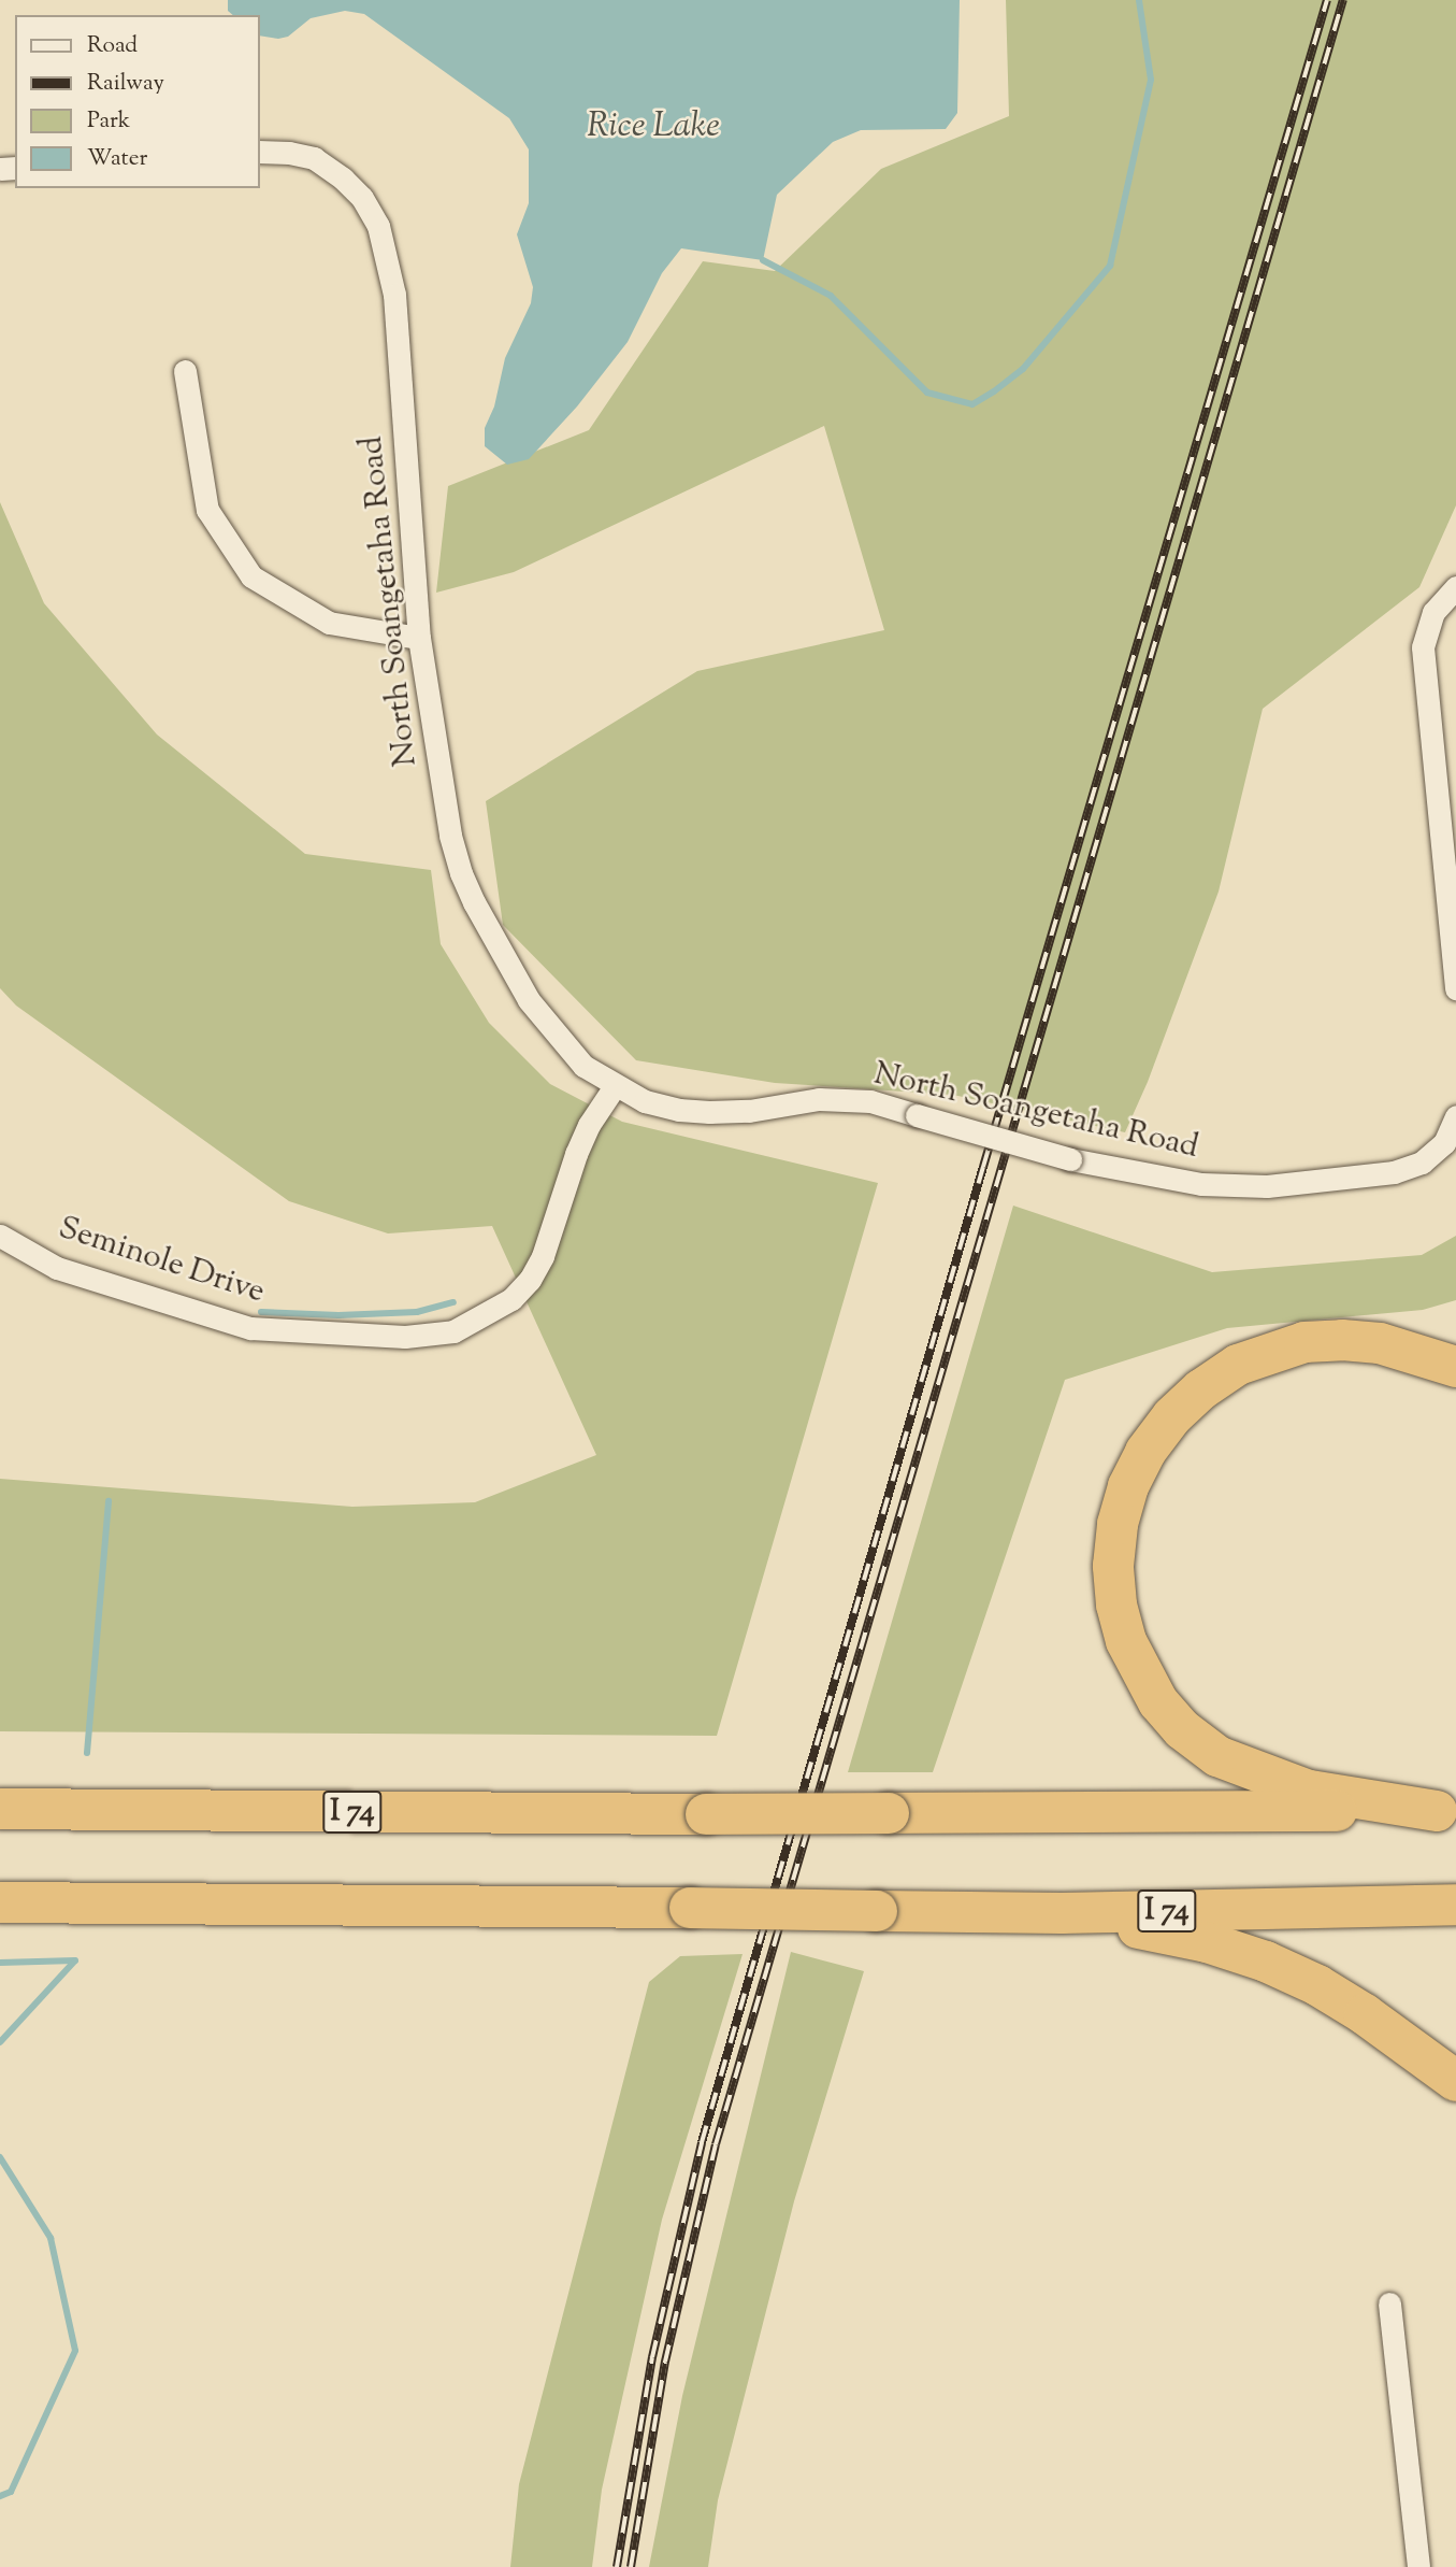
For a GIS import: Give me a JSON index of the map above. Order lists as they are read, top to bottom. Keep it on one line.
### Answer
{"streets":{"highway":["I 74"],"street":["North Soangetaha Road","Seminole Drive"]},"crossings":[["North Soangetaha Road","Seminole Drive"]],"water":["Rice Lake"],"legend":["Road","Railway","Park","Water"]}
